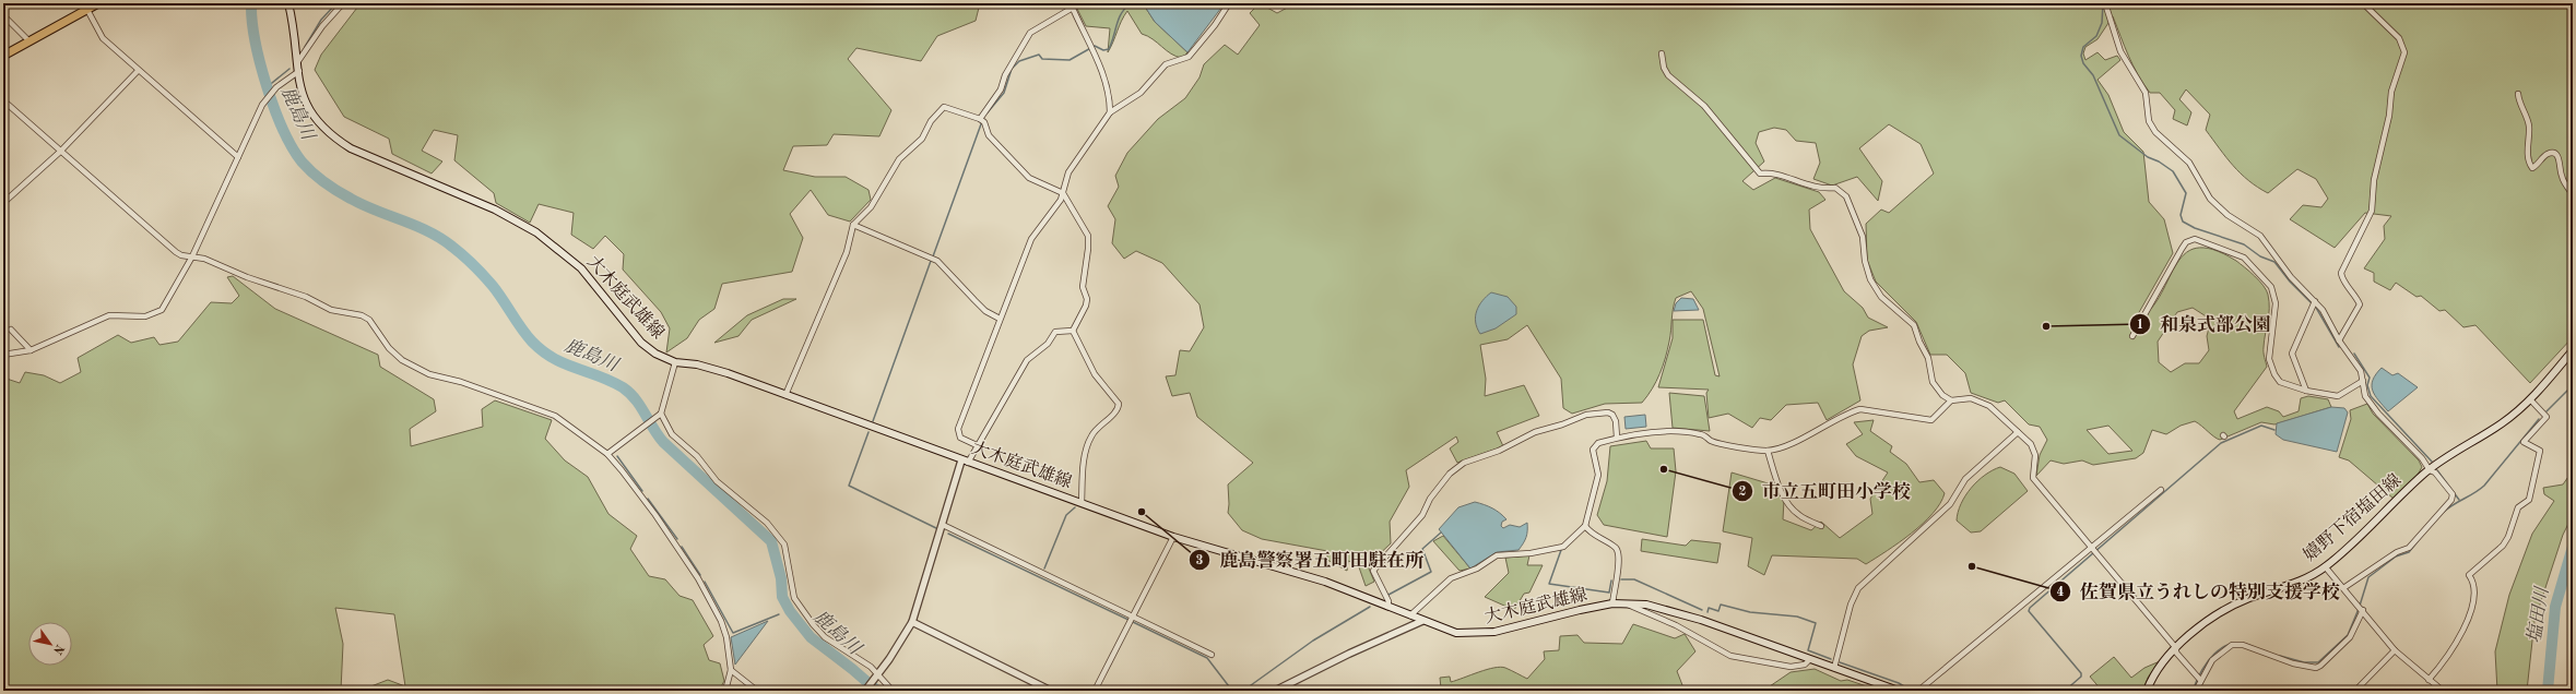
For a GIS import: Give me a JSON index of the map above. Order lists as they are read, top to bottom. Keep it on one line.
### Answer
{"streets":{"main road":["大木庭武雄線","嬉野下宿塩田線"]},"water":["鹿島川","塩田川"],"places":["和泉式部公園","市立五町田小学校","鹿島警察署五町田駐在所","佐賀県立うれしの特別支援学校"],"north":"bottom right"}
